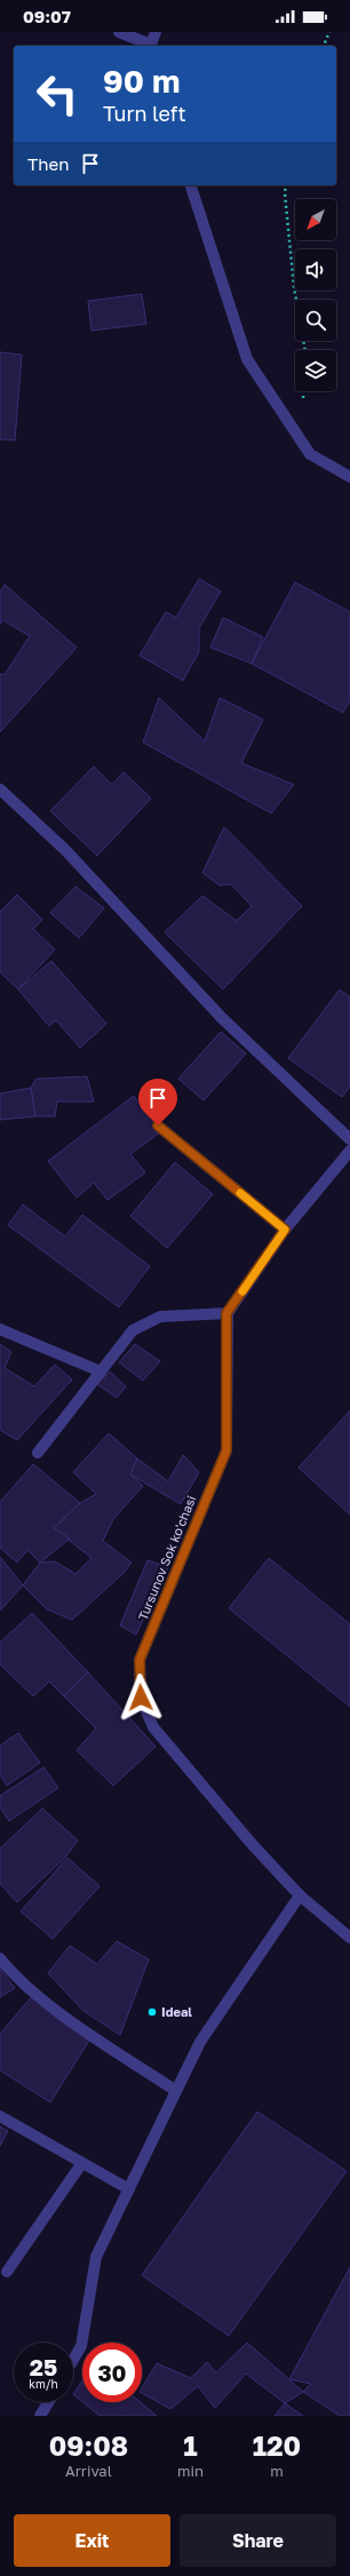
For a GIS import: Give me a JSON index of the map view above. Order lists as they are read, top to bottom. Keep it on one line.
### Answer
{"streets":{"street":["Tursunov Sok ko'chasi"]},"places":["Ideal"],"north":"bottom left","page":{"status":"09:07","turn":["90 m","Turn left"],"then":"Then","speed":"25 km/h","limit":"30","eta":["09:08","Arrival","1","min","120","m"],"buttons":["Exit","Share"]}}
